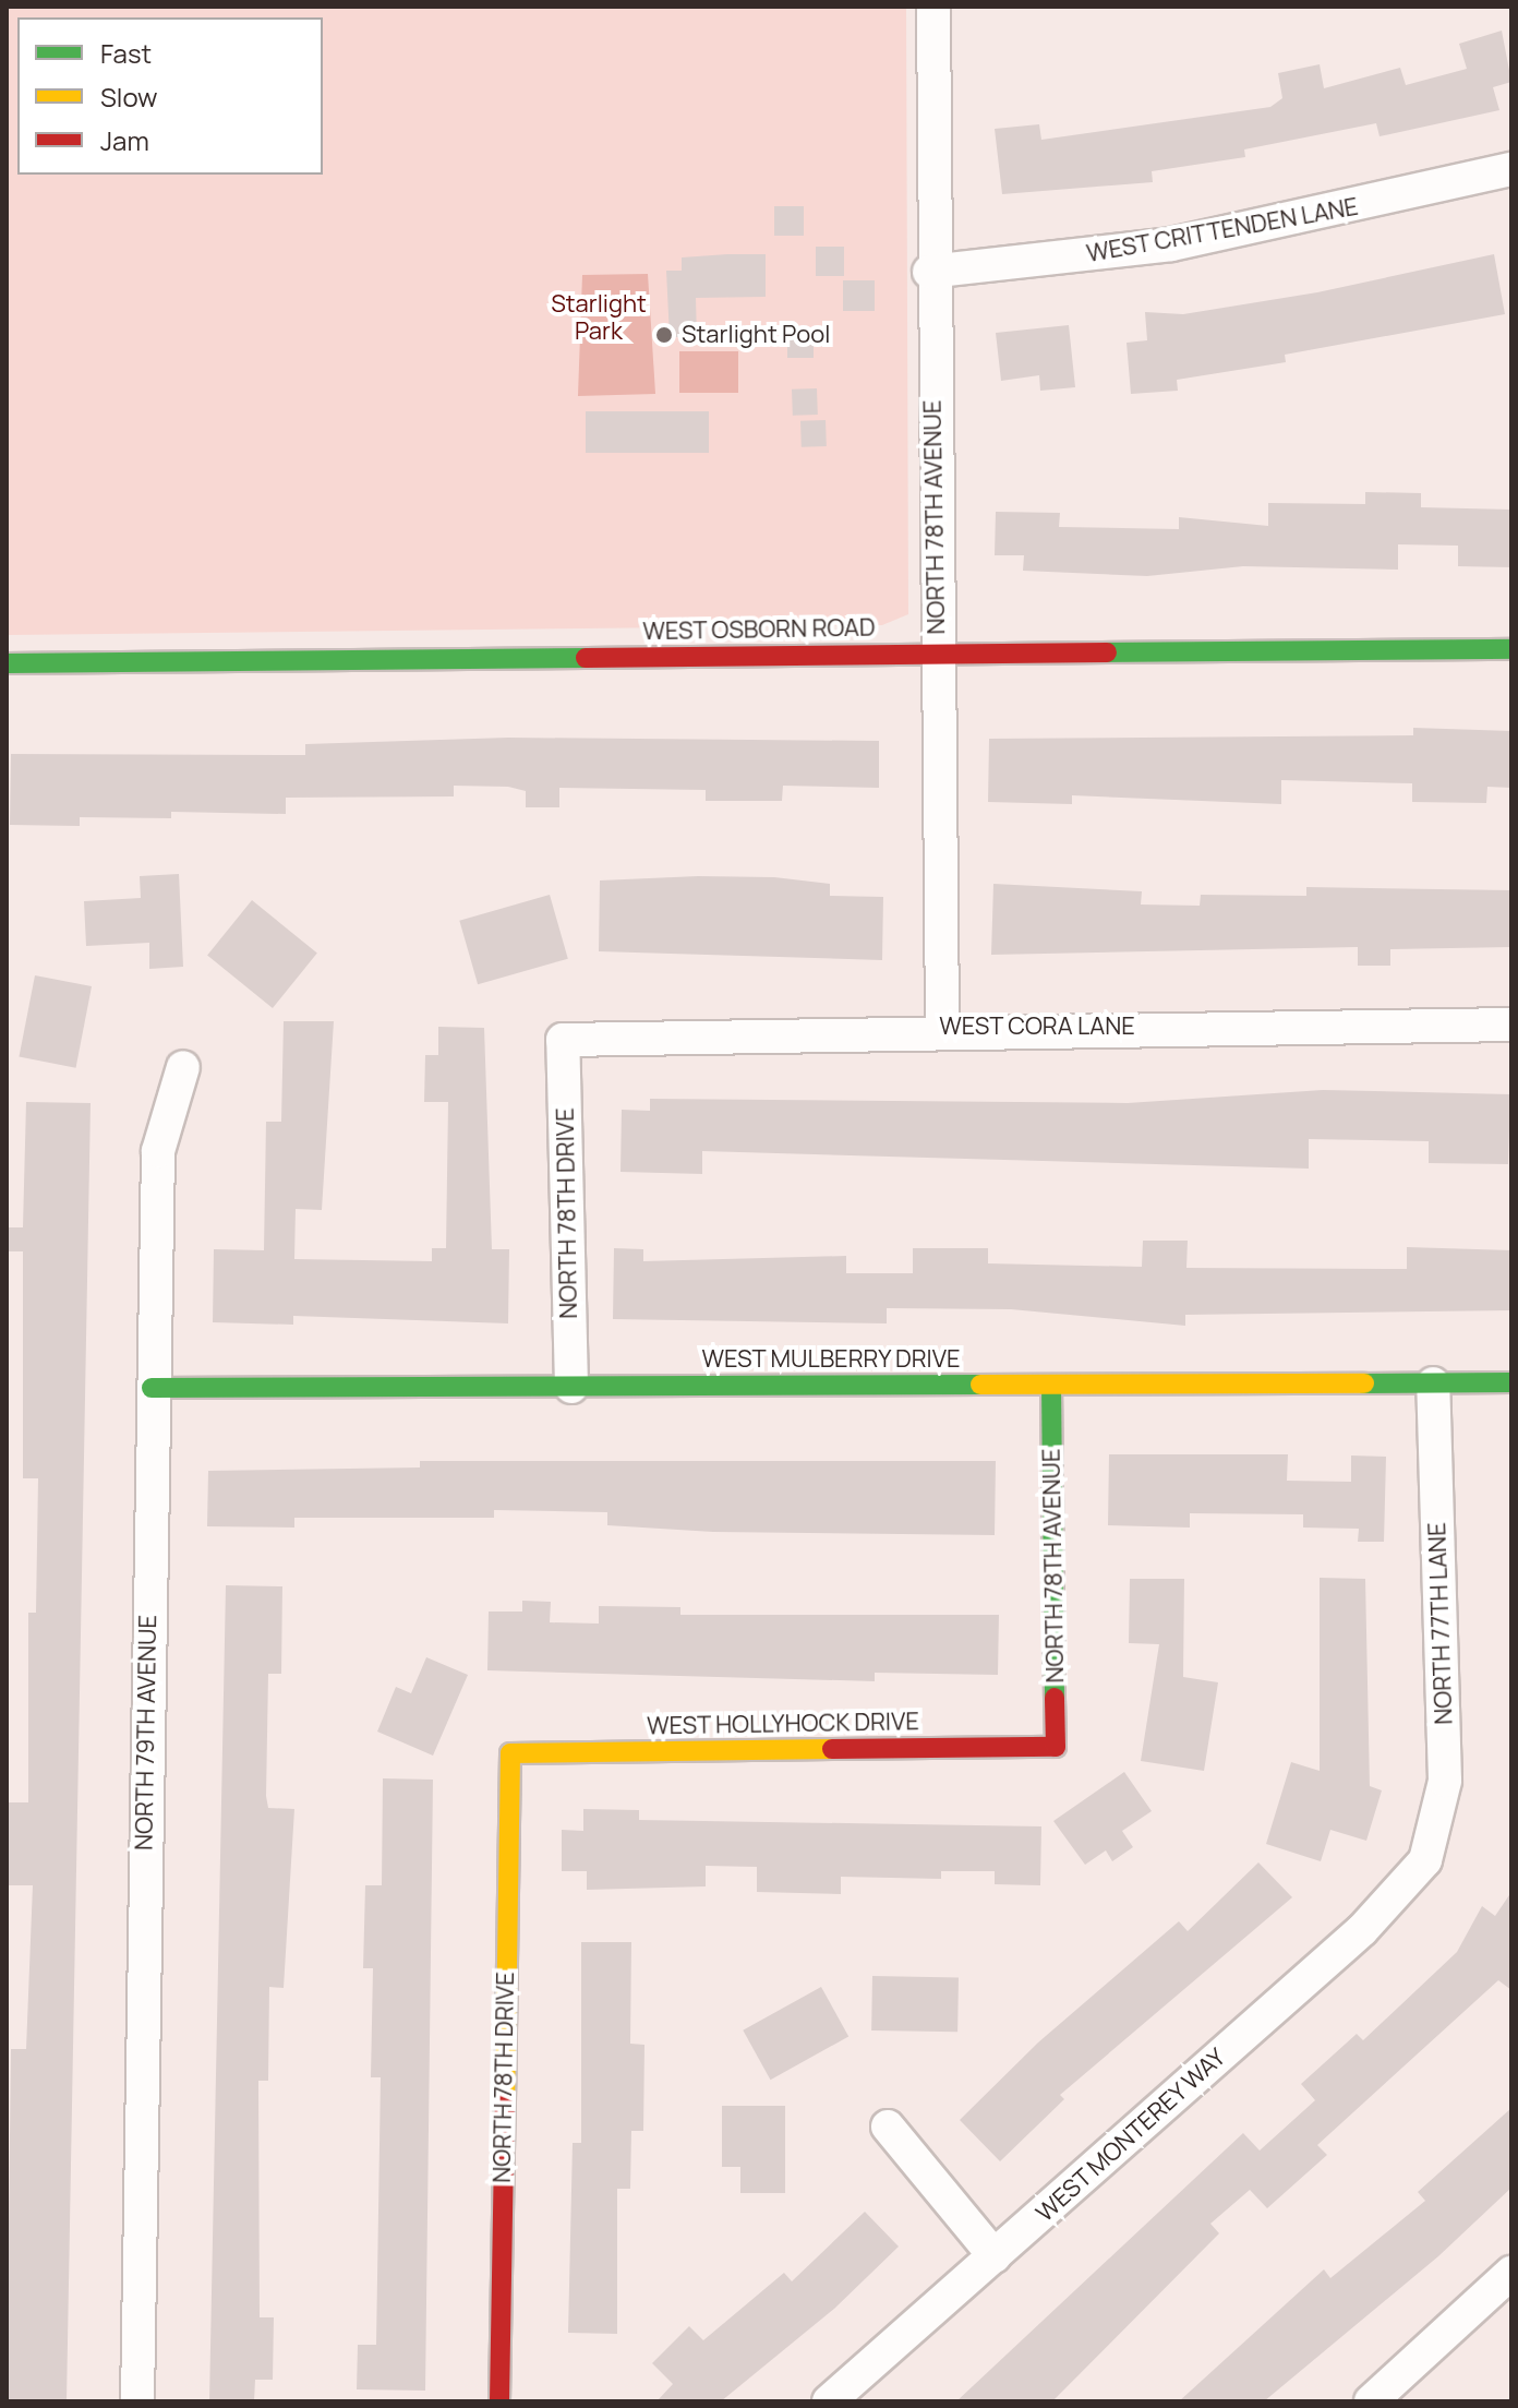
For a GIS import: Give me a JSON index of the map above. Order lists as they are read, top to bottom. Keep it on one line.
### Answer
{"streets":{"street":["WEST CRITTENDEN LANE","NORTH 78TH AVENUE","WEST OSBORN ROAD","WEST CORA LANE","NORTH 78TH DRIVE","WEST MULBERRY DRIVE","NORTH 77TH LANE","WEST HOLLYHOCK DRIVE","NORTH 79TH AVENUE","WEST MONTEREY WAY"]},"crossings":[["WEST CRITTENDEN LANE","NORTH 78TH AVENUE"],["NORTH 78TH AVENUE","WEST OSBORN ROAD"],["NORTH 78TH AVENUE","WEST CORA LANE"],["NORTH 78TH AVENUE","WEST MULBERRY DRIVE"],["NORTH 78TH AVENUE","WEST HOLLYHOCK DRIVE"],["WEST CORA LANE","NORTH 78TH DRIVE"],["NORTH 78TH DRIVE","WEST MULBERRY DRIVE"],["NORTH 78TH DRIVE","WEST HOLLYHOCK DRIVE"],["WEST MULBERRY DRIVE","NORTH 77TH LANE"],["WEST MULBERRY DRIVE","NORTH 79TH AVENUE"],["NORTH 77TH LANE","WEST MONTEREY WAY"]],"parks":["Starlight Park"],"places":["Starlight Pool"],"legend":["Fast","Slow","Jam"]}
